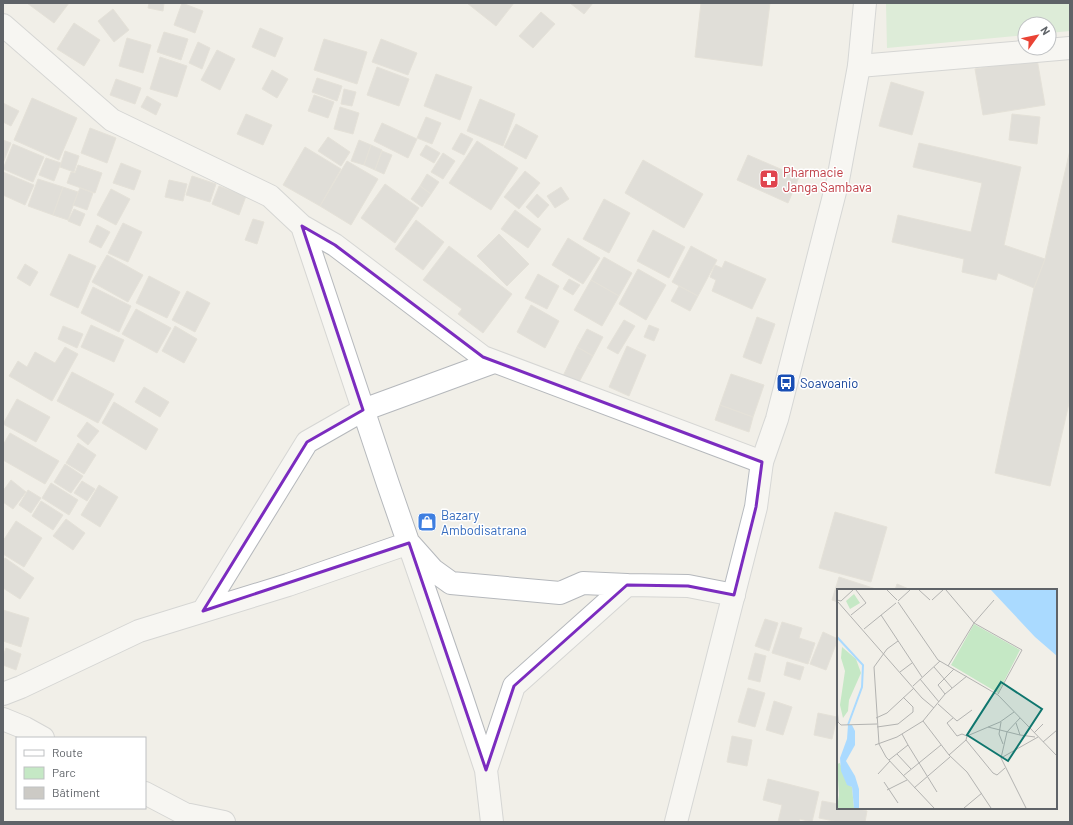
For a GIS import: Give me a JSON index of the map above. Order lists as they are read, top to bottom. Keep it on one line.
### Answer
{"places":{"pharmacy":["Pharmacie Janga Sambava"],"bus stop":["Soavoanio"],"shop":["Bazary Ambodisatrana"]},"legend":["Route","Parc","Bâtiment"],"north":"top right"}
